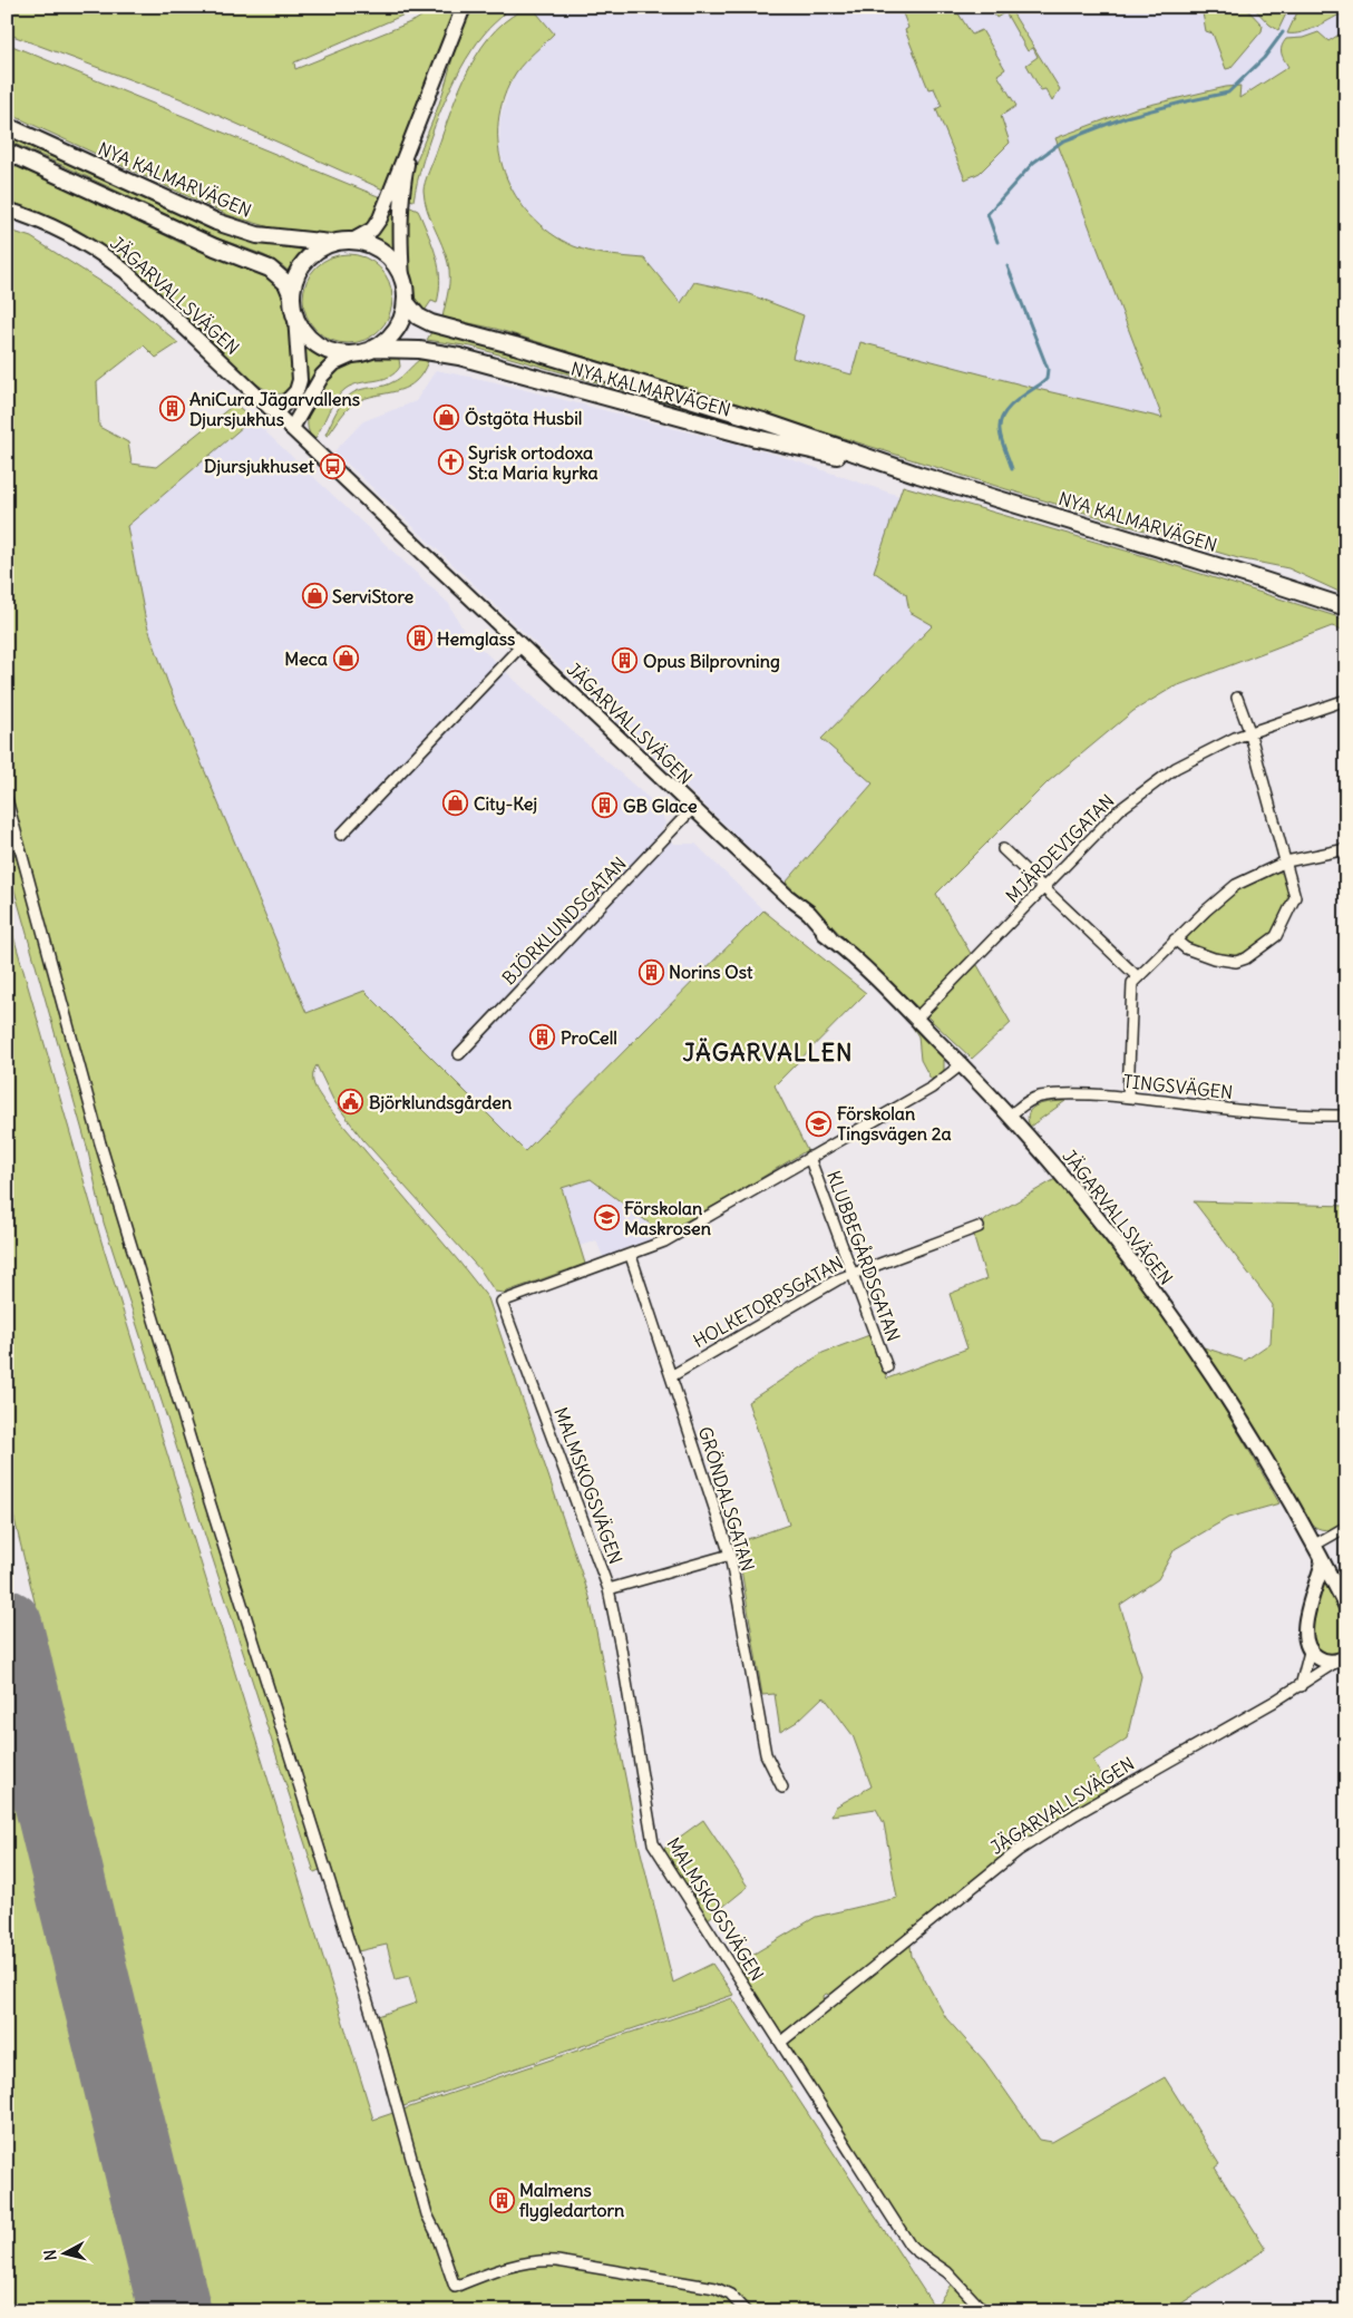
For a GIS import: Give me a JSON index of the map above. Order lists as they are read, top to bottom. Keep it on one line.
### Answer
{"streets":{"main road":["NYA KALMARVÄGEN"],"street":["JÄGARVALLSVÄGEN","MJÄRDEVIGATAN","BJÖRKLUNDSGATAN","TINGSVÄGEN","KLUBBEGÅRDSGATAN","HOLKETORPSGATAN","MALMSKOGSVÄGEN","GRÖNDALSGATAN"]},"crossings":[["JÄGARVALLSVÄGEN","MJÄRDEVIGATAN"],["JÄGARVALLSVÄGEN","BJÖRKLUNDSGATAN"],["JÄGARVALLSVÄGEN","TINGSVÄGEN"],["JÄGARVALLSVÄGEN","MALMSKOGSVÄGEN"],["KLUBBEGÅRDSGATAN","HOLKETORPSGATAN"],["HOLKETORPSGATAN","GRÖNDALSGATAN"],["MALMSKOGSVÄGEN","GRÖNDALSGATAN"]],"districts":["JÄGARVALLEN"],"places":{"building":["AniCura Jägarvallens Djursjukhus","Hemglass","Opus Bilprovning","GB Glace","Norins Ost","ProCell","Malmens flygledartorn"],"shop":["Östgöta Husbil","ServiStore","Meca","City-Kej"],"church":["Syrisk ortodoxa St:a Maria kyrka"],"bus stop":["Djursjukhuset"],"public building":["Björklundsgården"],"school or university":["Förskolan Tingsvägen 2a","Förskolan Maskrosen"]},"north":"left"}
